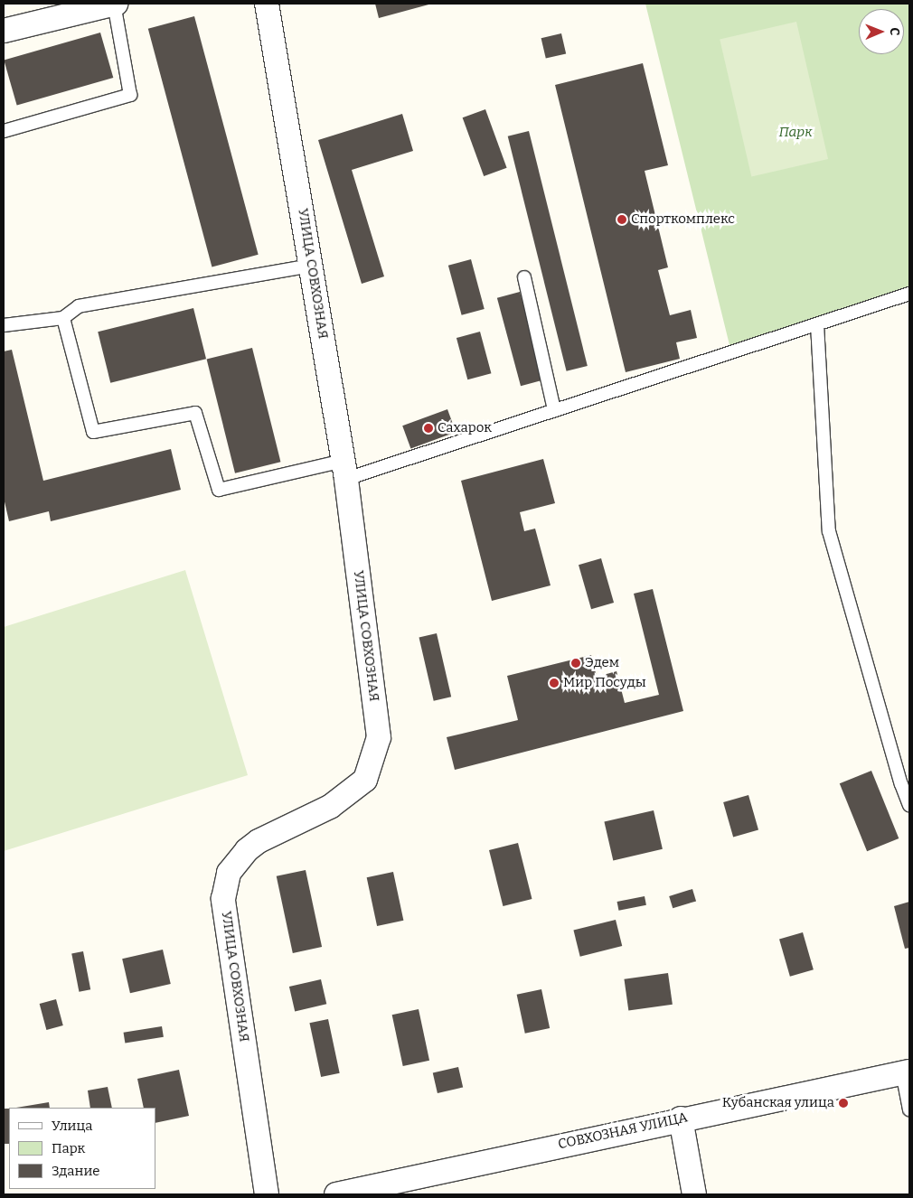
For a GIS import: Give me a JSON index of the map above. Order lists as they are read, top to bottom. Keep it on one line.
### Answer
{"streets":{"street":["УЛИЦА СОВХОЗНАЯ","СОВХОЗНАЯ УЛИЦА"]},"parks":["Парк"],"places":["Спорткомплекс","Сахарок","Эдем","Мир Посуды","Кубанская улица"],"legend":["Улица","Парк","Здание"],"north":"right"}
